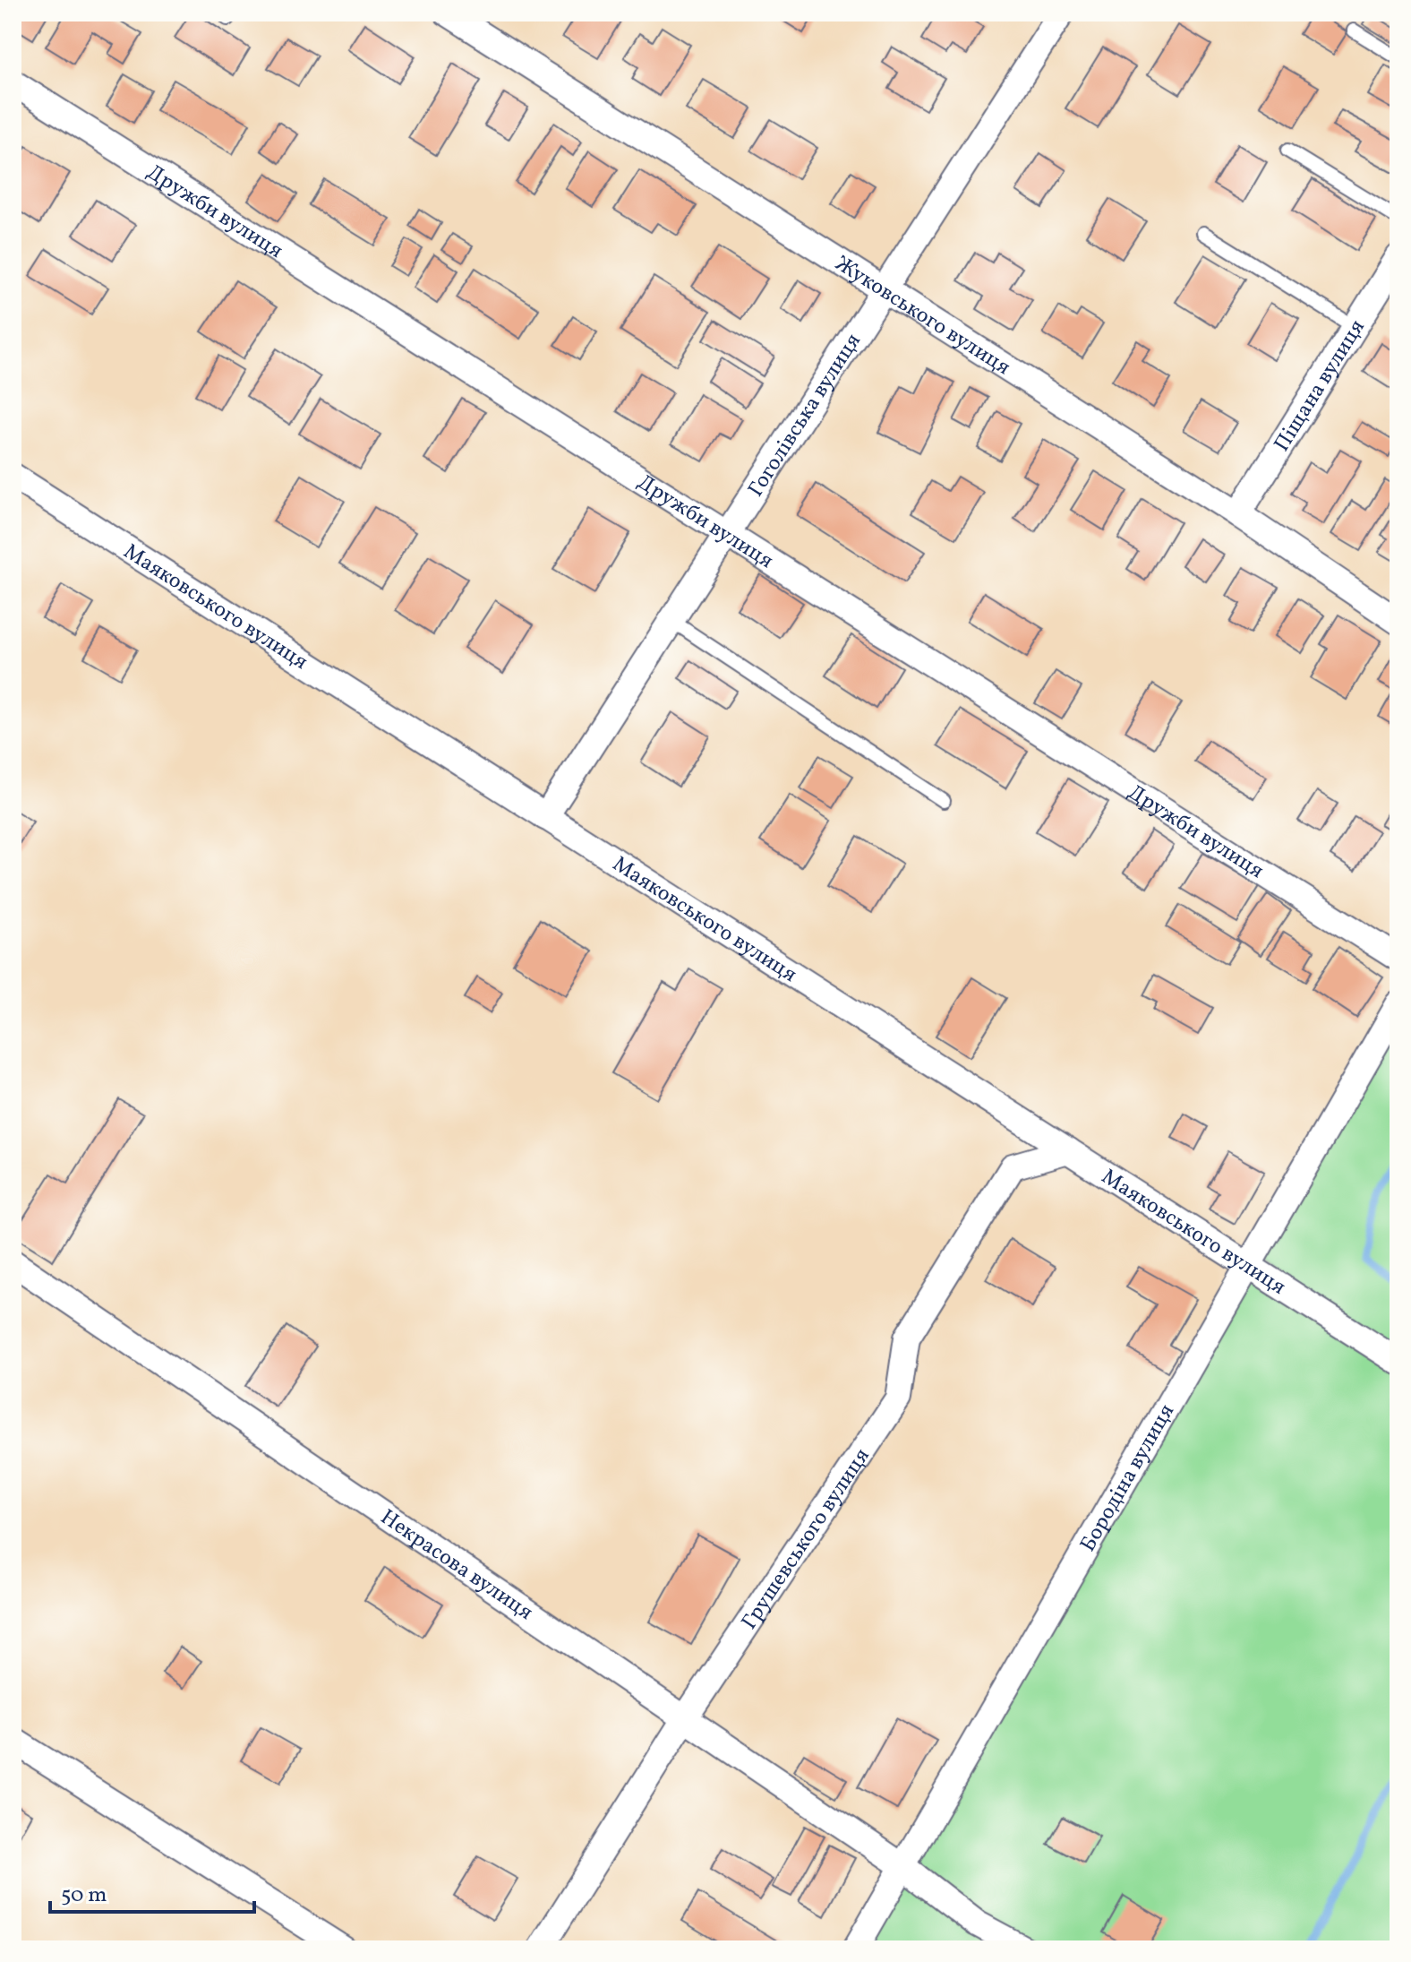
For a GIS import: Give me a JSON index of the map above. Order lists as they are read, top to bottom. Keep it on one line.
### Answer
{"streets":{"street":["Дружби вулиця","Жуковського вулиця","Піщана вулиця","Гоголівська вулиця","Маяковського вулиця","Бородіна вулиця","Грушевського вулиця","Некрасова вулиця"]},"crossings":[["Дружби вулиця","Гоголівська вулиця"],["Жуковського вулиця","Піщана вулиця"],["Жуковського вулиця","Гоголівська вулиця"],["Гоголівська вулиця","Маяковського вулиця"],["Маяковського вулиця","Бородіна вулиця"],["Маяковського вулиця","Грушевського вулиця"],["Бородіна вулиця","Некрасова вулиця"],["Грушевського вулиця","Некрасова вулиця"]],"scale_bar":"50 m"}
